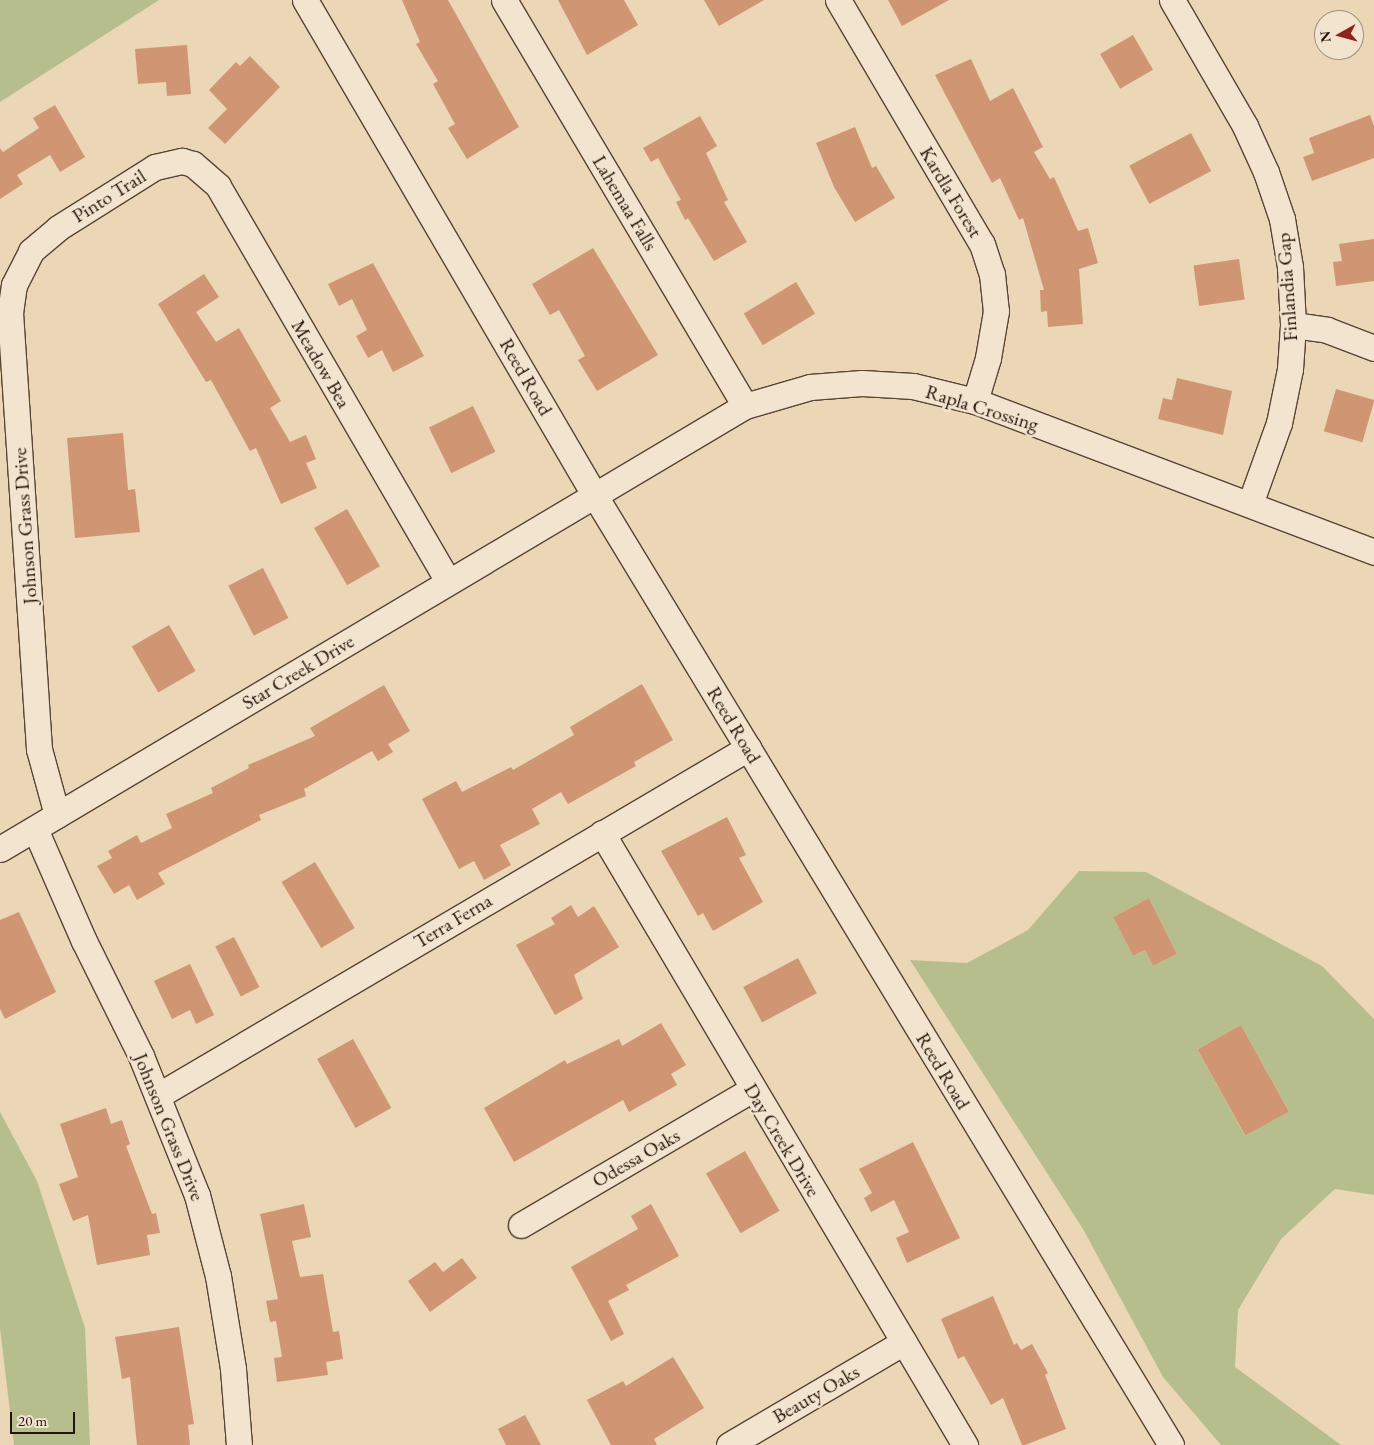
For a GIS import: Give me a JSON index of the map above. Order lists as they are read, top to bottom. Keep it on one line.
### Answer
{"streets":{"street":["Kardla Forest","Pinto Trail","Lahemaa Falls","Finlandia Gap","Meadow Bea","Reed Road","Rapla Crossing","Johnson Grass Drive","Star Creek Drive","Terra Ferna","Day Creek Drive","Odessa Oaks","Beauty Oaks"]},"crossings":[["Kardla Forest","Rapla Crossing"],["Pinto Trail","Meadow Bea"],["Pinto Trail","Johnson Grass Drive"],["Lahemaa Falls","Rapla Crossing"],["Finlandia Gap","Rapla Crossing"],["Meadow Bea","Star Creek Drive"],["Reed Road","Rapla Crossing"],["Reed Road","Star Creek Drive"],["Reed Road","Terra Ferna"],["Rapla Crossing","Star Creek Drive"],["Johnson Grass Drive","Star Creek Drive"],["Johnson Grass Drive","Terra Ferna"],["Terra Ferna","Day Creek Drive"],["Day Creek Drive","Odessa Oaks"],["Day Creek Drive","Beauty Oaks"]],"scale_bar":"20 m","north":"left"}
